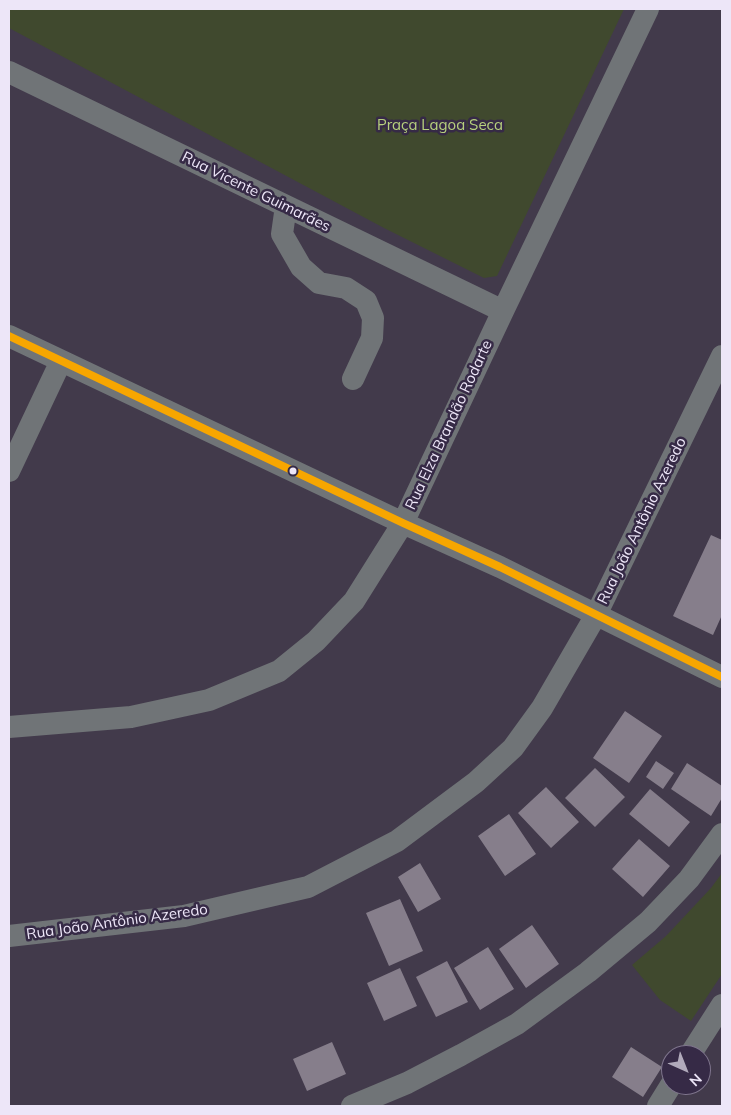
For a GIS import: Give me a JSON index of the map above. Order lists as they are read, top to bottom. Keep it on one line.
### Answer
{"streets":{"street":["Rua Vicente Guimarães","Rua Elza Brandão Rodarte","Rua João Antônio Azeredo"]},"crossings":[["Rua Vicente Guimarães","Rua Elza Brandão Rodarte"]],"parks":["Praça Lagoa Seca"],"north":"bottom right"}
